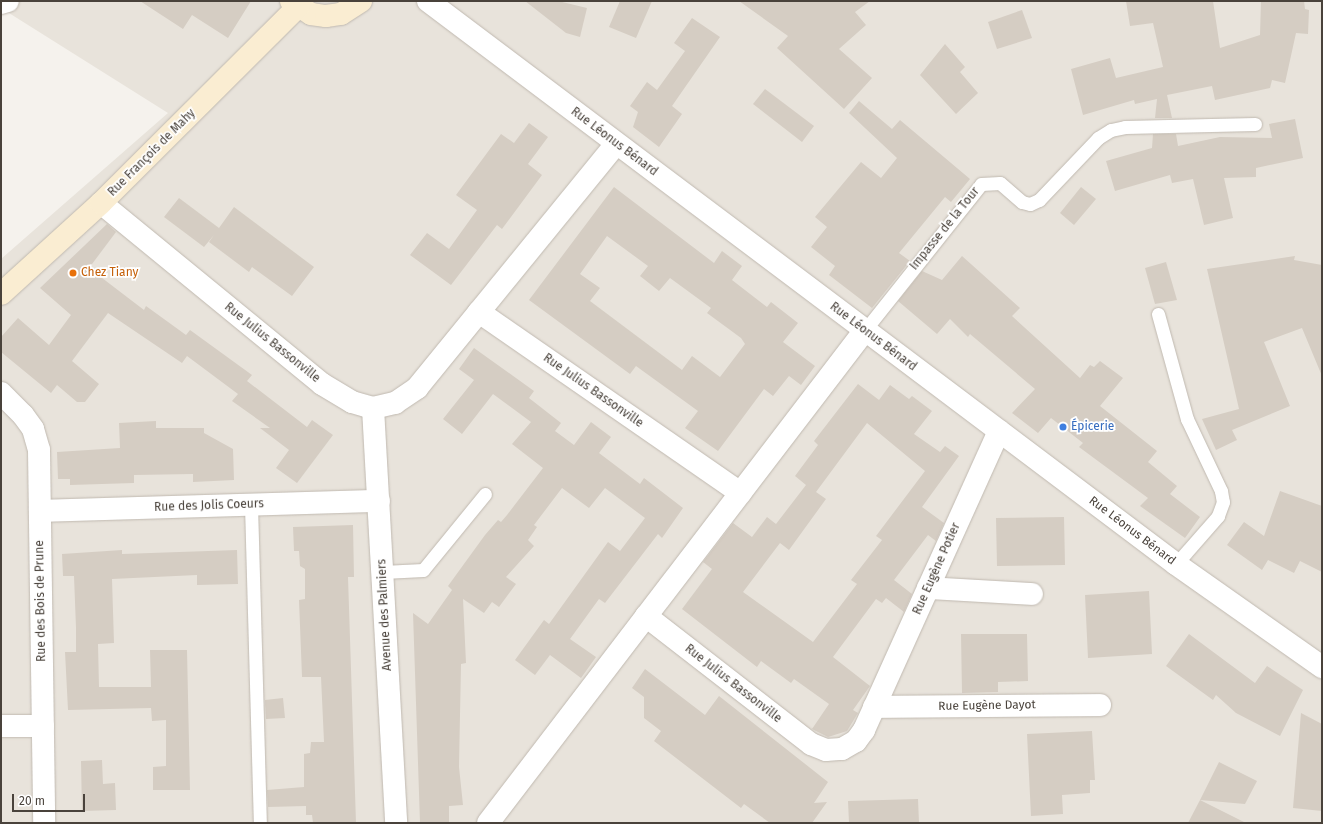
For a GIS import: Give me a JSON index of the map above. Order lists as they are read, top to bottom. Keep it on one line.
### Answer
{"streets":{"main road":["Rue François de Mahy"],"street":["Rue Léonus Bénard","Rue Julius Bassonville","Rue des Jolis Coeurs","Rue Eugène Potier","Rue des Bois de Prune","Avenue des Palmiers","Rue Eugène Dayot"],"lane":["Impasse de la Tour"]},"crossings":[["Rue Léonus Bénard","Impasse de la Tour"],["Rue Léonus Bénard","Rue Eugène Potier"],["Rue François de Mahy","Rue Julius Bassonville"],["Rue Julius Bassonville","Rue Eugène Potier"],["Rue Julius Bassonville","Avenue des Palmiers"],["Rue Julius Bassonville","Rue Eugène Dayot"],["Rue des Jolis Coeurs","Rue des Bois de Prune"],["Rue des Jolis Coeurs","Avenue des Palmiers"],["Rue Eugène Potier","Rue Eugène Dayot"]],"places":["Chez Tiany","Épicerie"],"scale_bar":"20 m"}
